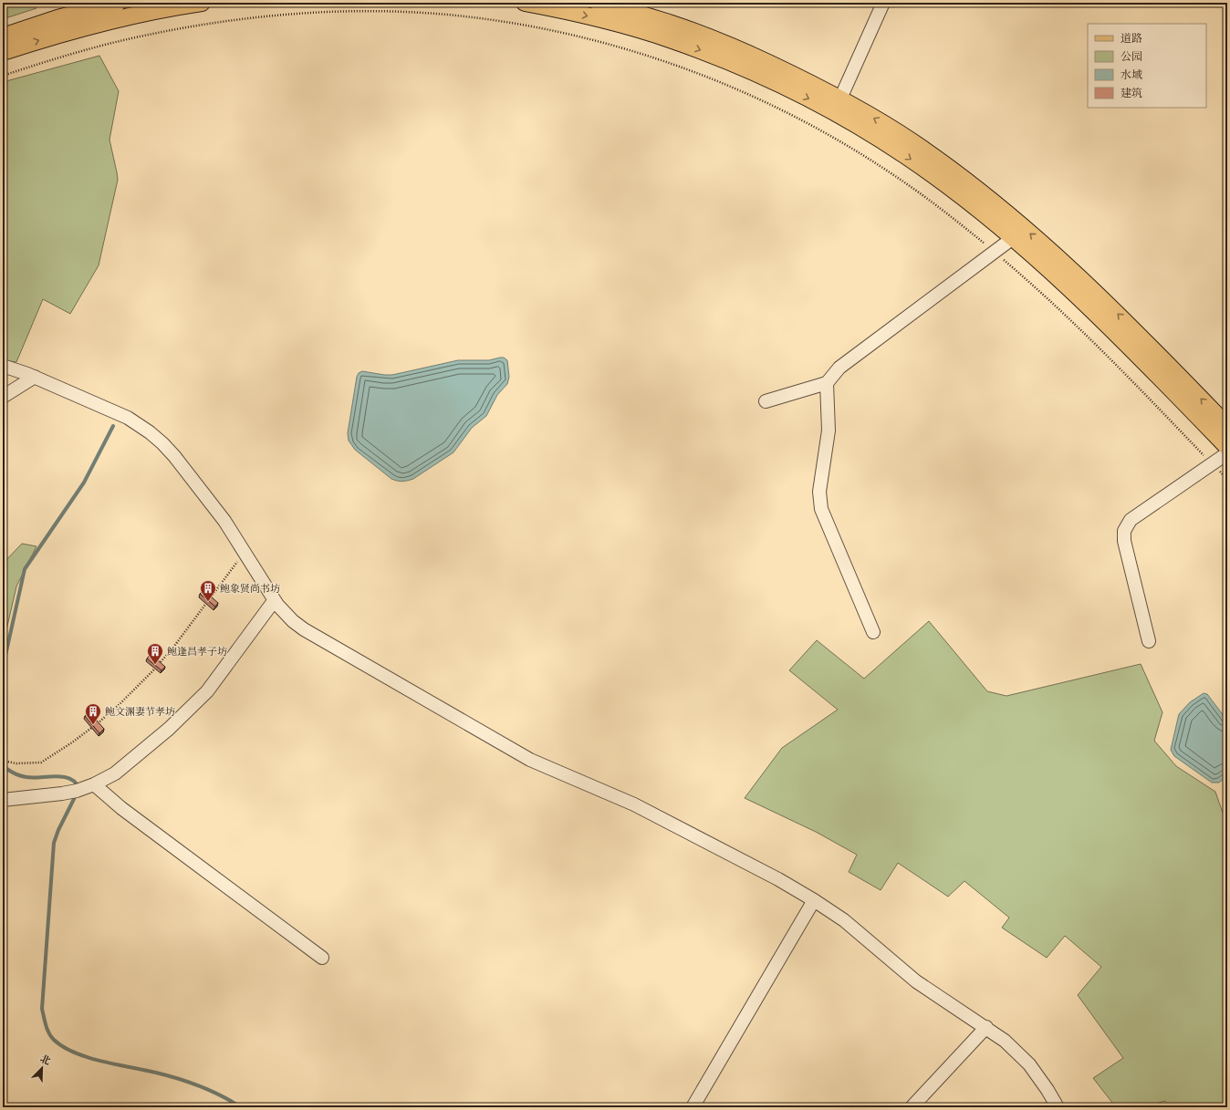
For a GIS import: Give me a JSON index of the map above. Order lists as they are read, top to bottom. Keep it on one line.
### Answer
{"places":{"building":["鲍象贤尚书坊","鲍逢昌孝子坊","鲍文渊妻节孝坊"]},"legend":["道路","公园","水域","建筑"],"north":"top right"}
